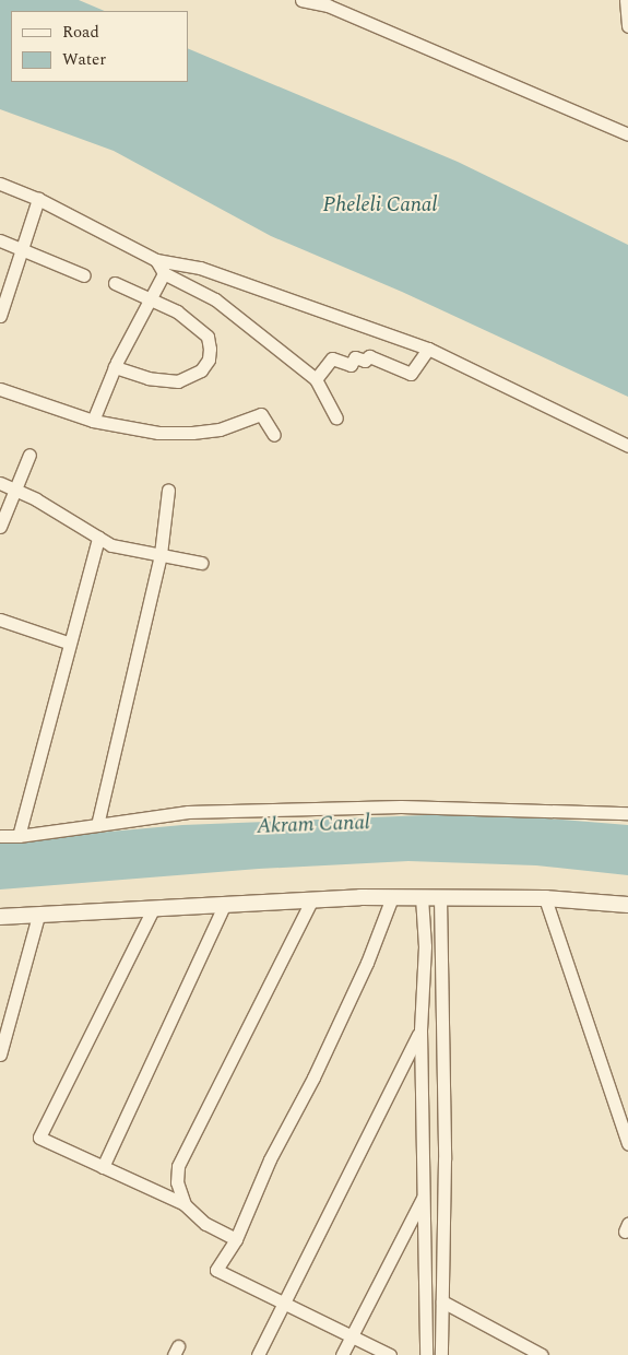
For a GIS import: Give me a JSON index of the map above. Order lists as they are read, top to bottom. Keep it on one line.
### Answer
{"water":["Pheleli Canal","Akram Canal"],"legend":["Road","Water"]}
